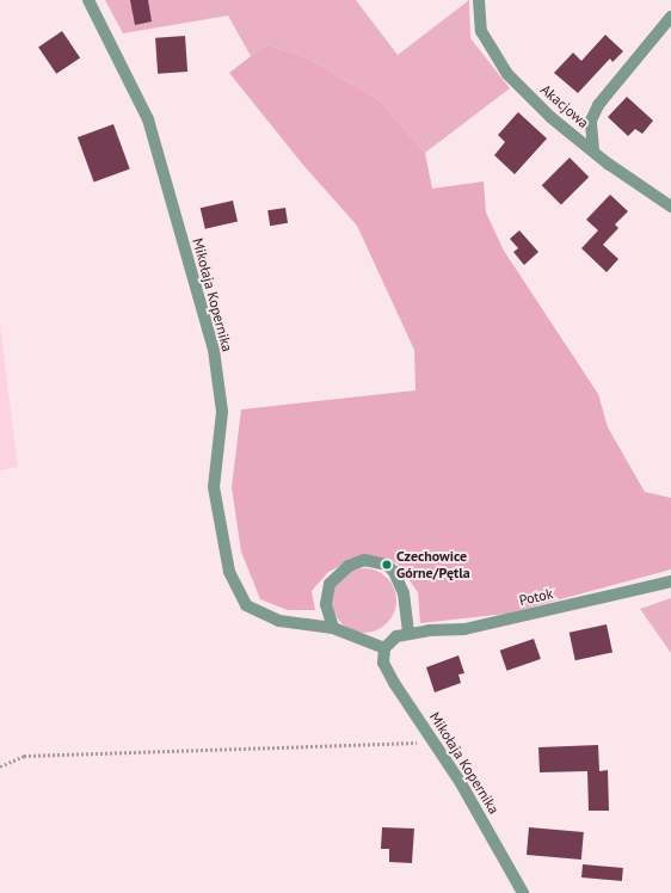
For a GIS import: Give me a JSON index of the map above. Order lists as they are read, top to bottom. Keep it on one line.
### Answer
{"streets":{"street":["Akacjowa","Mikołaja Kopernika","Potok"]},"crossings":[["Mikołaja Kopernika","Potok"]],"places":["Czechowice Górne/Pętla"]}
